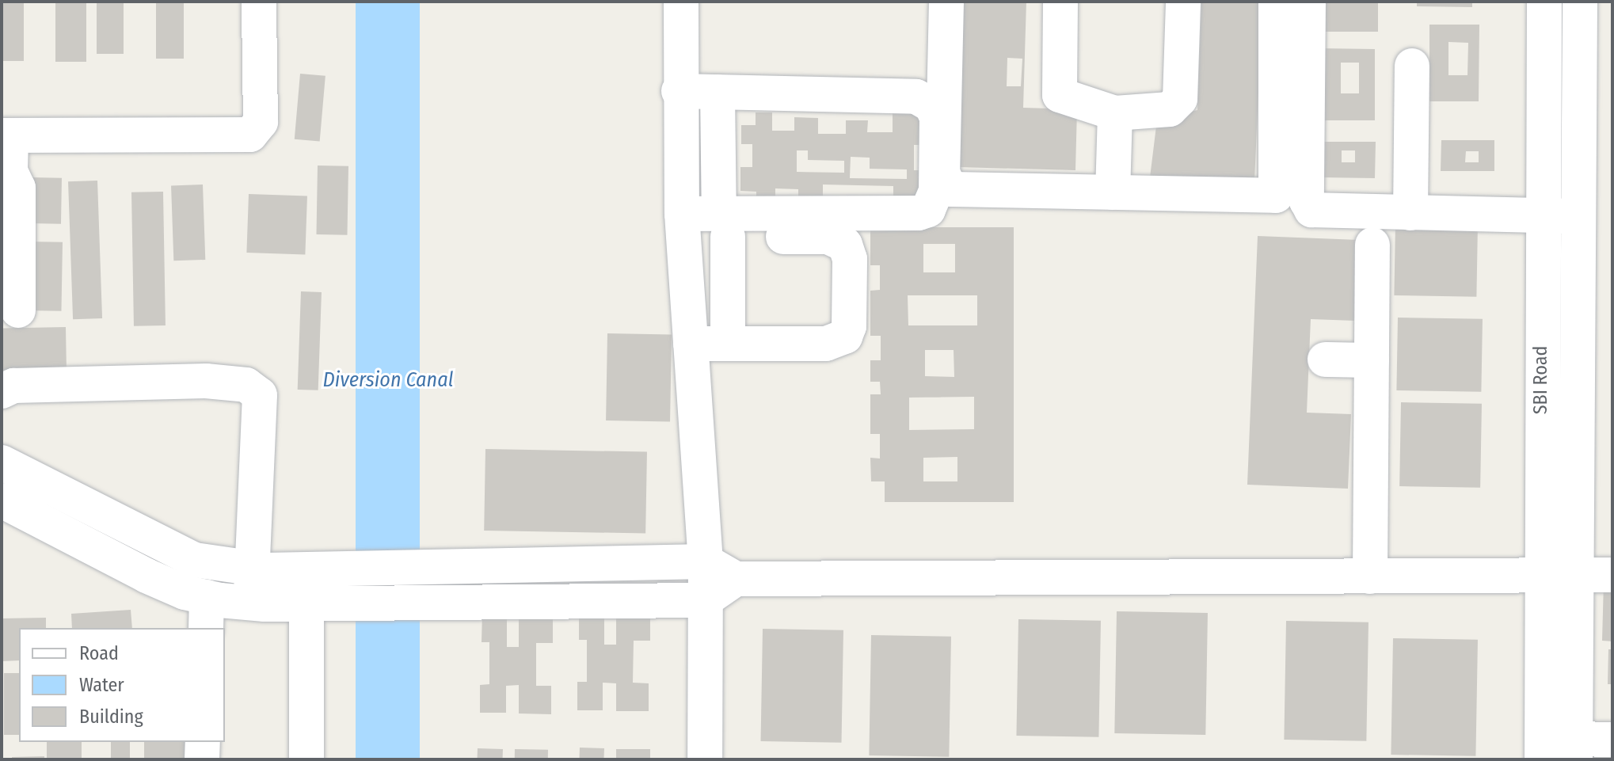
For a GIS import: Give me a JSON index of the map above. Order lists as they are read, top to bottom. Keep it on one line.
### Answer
{"streets":{"street":["SBI Road"]},"water":["Diversion Canal"],"legend":["Road","Water","Building"]}
